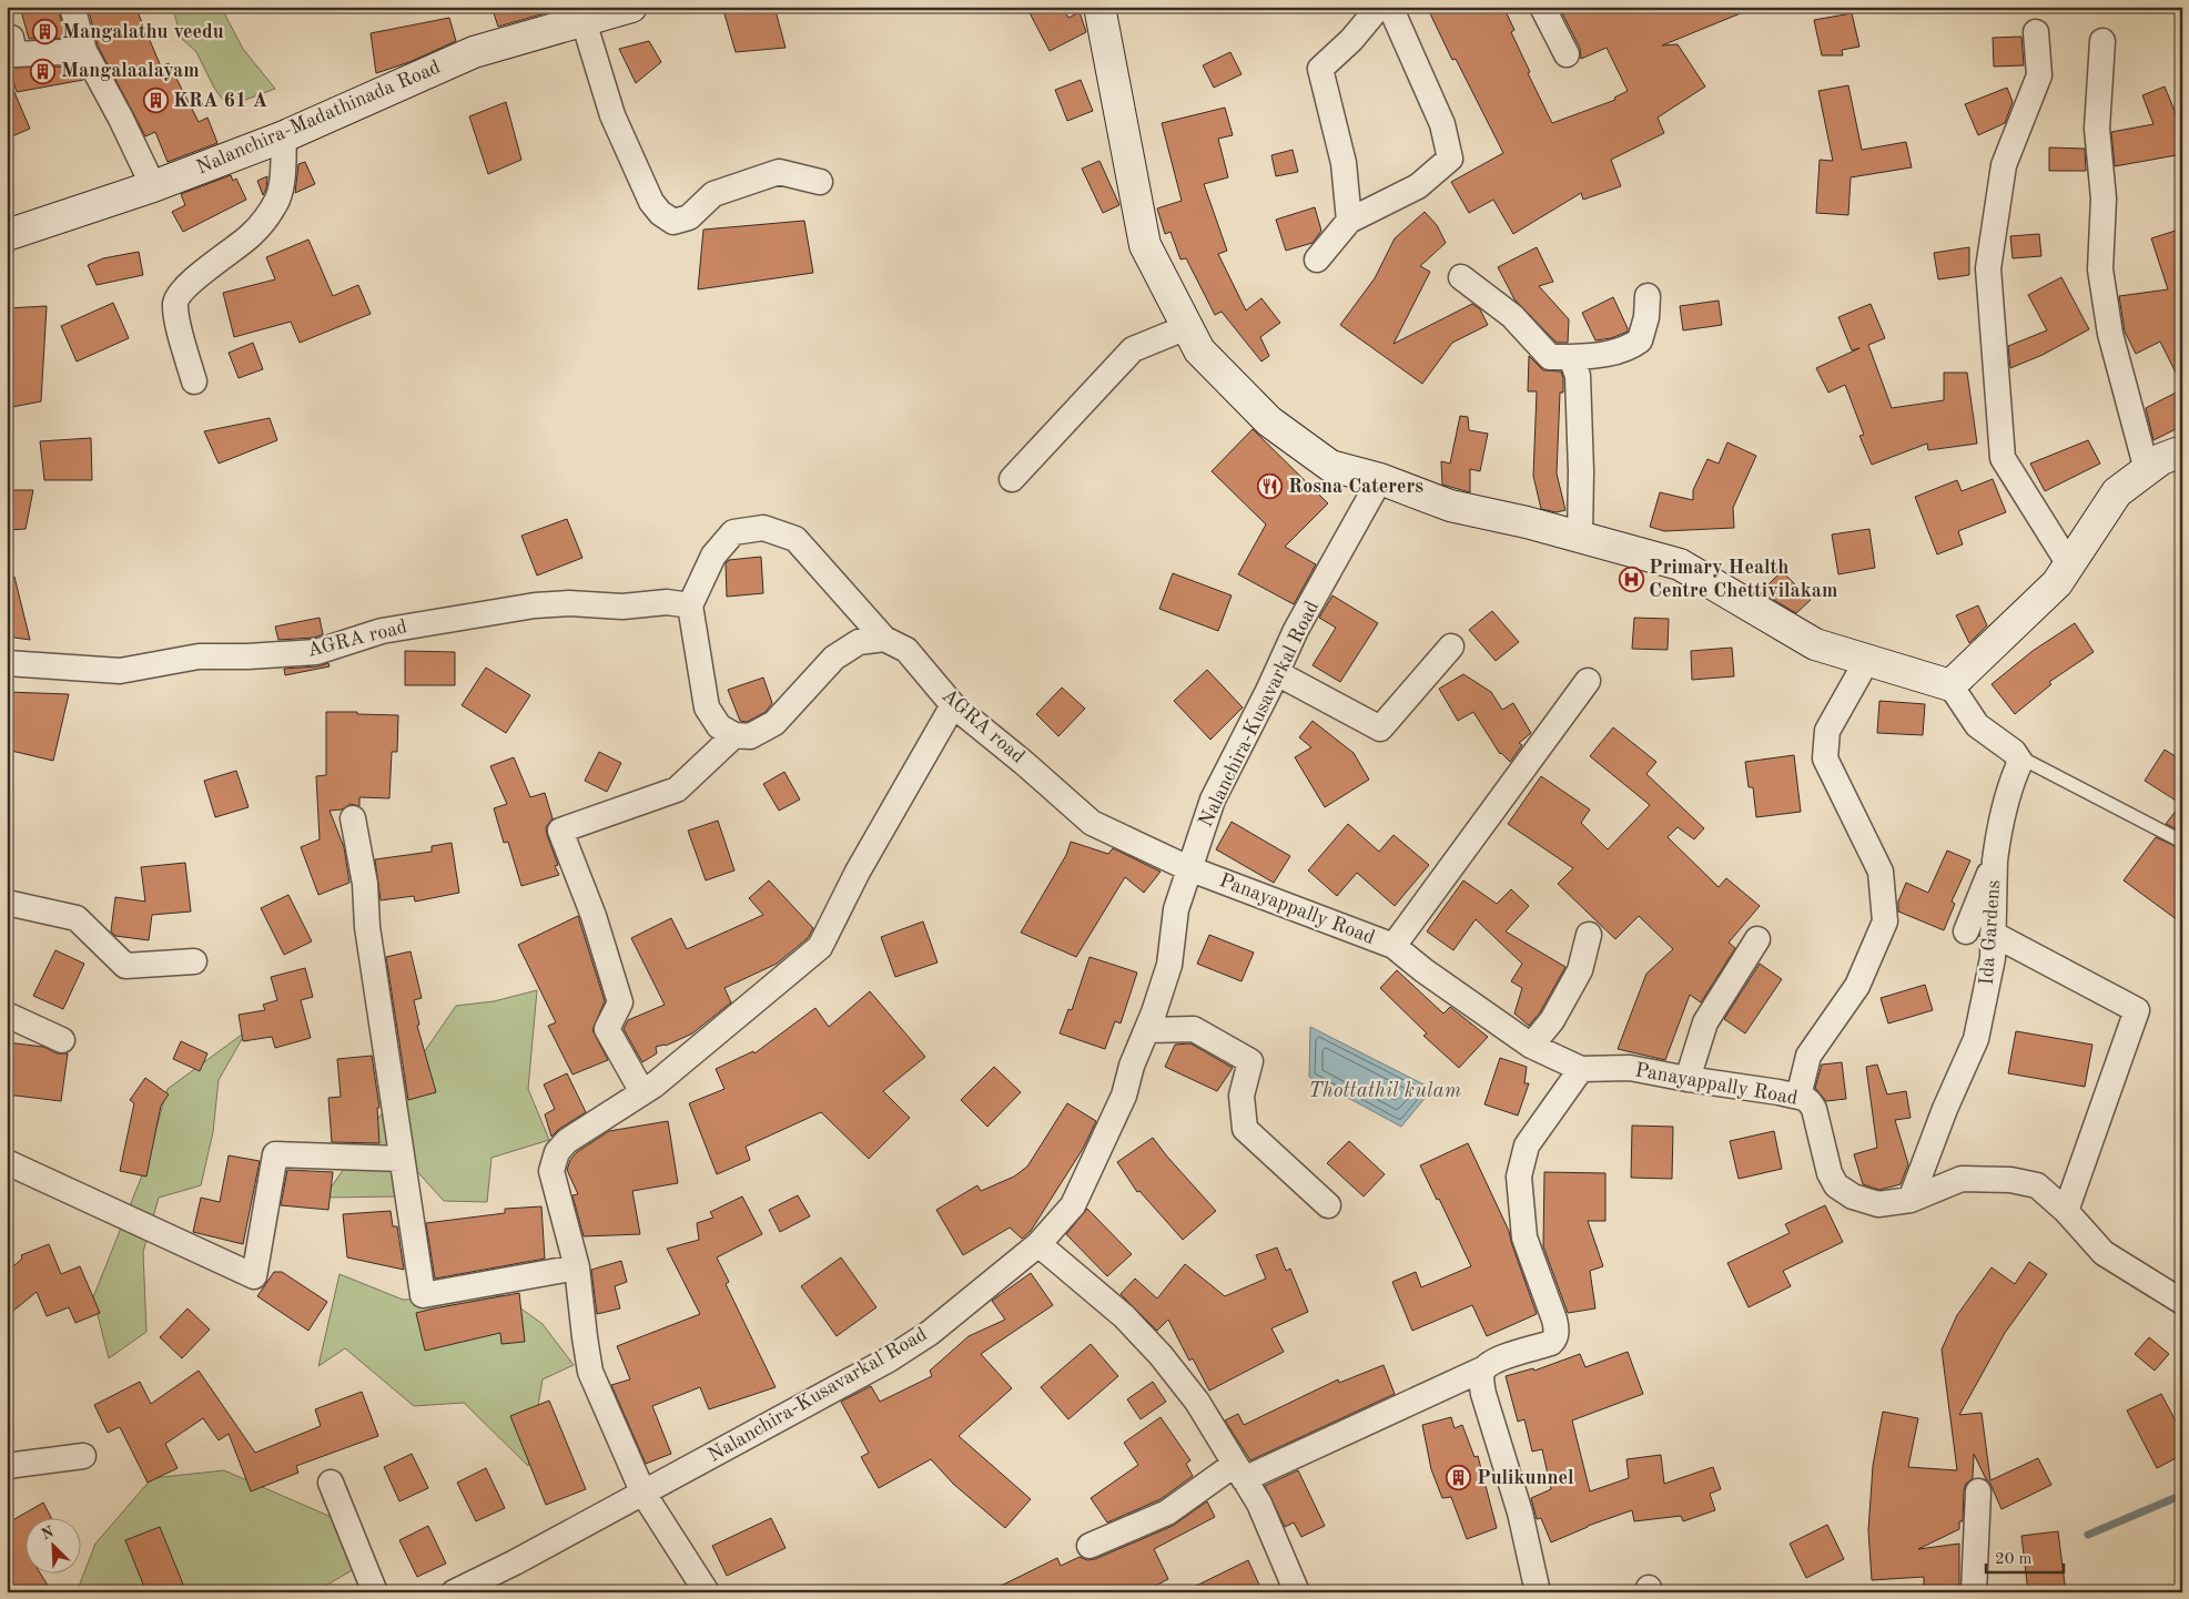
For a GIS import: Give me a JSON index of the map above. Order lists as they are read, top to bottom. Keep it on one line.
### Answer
{"streets":{"main road":["Nalanchira-Madathinada Road"],"street":["AGRA road","Nalanchira-Kusavarkal Road","Panayappally Road","Ida Gardens"]},"crossings":[["AGRA road","Nalanchira-Kusavarkal Road"],["AGRA road","Panayappally Road"],["Nalanchira-Kusavarkal Road","Panayappally Road"],["Panayappally Road","Ida Gardens"]],"water":["Thottathil kulam"],"places":{"building":["Mangalathu veedu","Mangalaalayam","KRA 61 A","Pulikunnel"],"restaurant":["Rosna Caterers"],"hospital":["Primary Health Centre Chettivilakam"]},"scale_bar":"20 m","north":"top left"}
